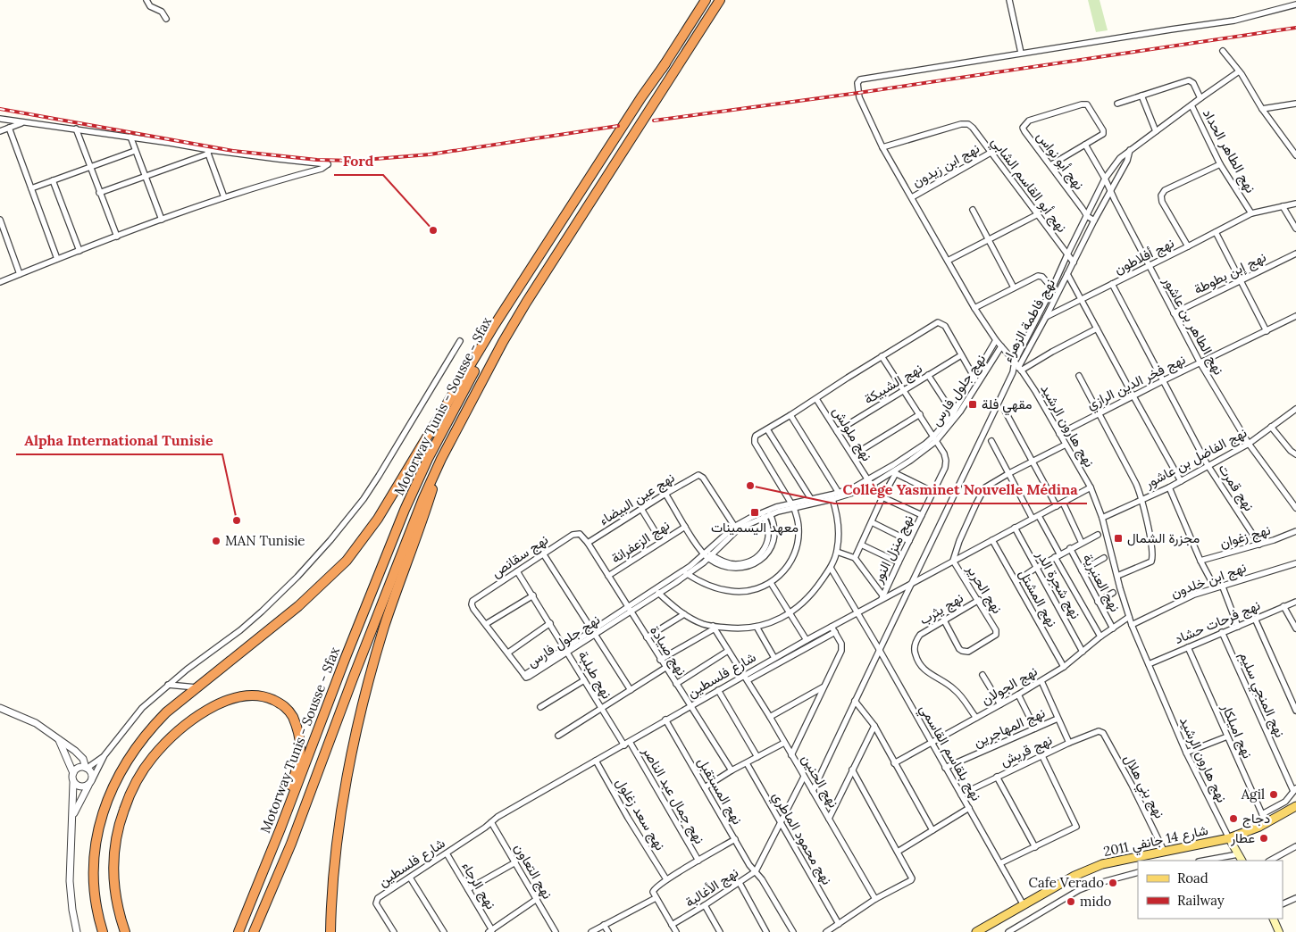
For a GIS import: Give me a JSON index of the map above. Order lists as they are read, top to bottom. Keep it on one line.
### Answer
{"streets":{"highway":["Motorway Tunis - Sousse - Sfax"],"main road":["شارع 14 جانفي 2011"],"street":["نهج الطاهر الحداد","نهج أبو نواس","نهج ابن زيدون","نهج أبو القاسم الشابي","نهج أفلاطون","نهج إبن بطوطة","نهج فاطمة الزهراء","نهج الطاهر بن عاشور","نهج فخر الدين الرازي","نهج الشبيكة","نهج جلول فارس","نهج هارون الرشيد","نهج ملولش","نهج الفاضل بن عاشور","نهج قمرت","نهج عين البيضاء","نهج زغوان","نهج الزعفرانة","نهج منزل النور","نهج سقانص","نهج ابن خلدون","نهج العنبرية","نهج شجرة الدر","نهج الحرير","نهج المشتل","نهج يثرب","نهج فرحات حشاد","نهج صيادة","نهج طبلبة","شارع فلسطين","نهج الجولان","نهج المنجي سليم","نهج المهاجرين","نهج اميلكار","نهج قريش","نهج بلقاسم القاسمي","نهج الحنين","نهج بني هلال","نهج المستقبل","نهج جمال عبد الناصر","نهج سعد زغلول","نهج محمود الماطري","نهج التعاون","نهج الرجاء","نهج الأغالبة"]},"crossings":[["نهج الطاهر الحداد","نهج أفلاطون"],["نهج الطاهر الحداد","نهج فاطمة الزهراء"],["نهج أبو نواس","نهج فاطمة الزهراء"],["نهج أبو نواس","نهج الطاهر بن عاشور"],["نهج ابن زيدون","نهج أبو القاسم الشابي"],["نهج ابن زيدون","نهج هارون الرشيد"],["نهج أبو القاسم الشابي","نهج فاطمة الزهراء"],["نهج أبو القاسم الشابي","نهج هارون الرشيد"],["نهج أفلاطون","نهج فاطمة الزهراء"],["نهج أفلاطون","نهج الطاهر بن عاشور"],["نهج أفلاطون","نهج قمرت"],["نهج إبن بطوطة","نهج الطاهر بن عاشور"],["نهج فاطمة الزهراء","نهج الطاهر بن عاشور"],["نهج فاطمة الزهراء","نهج هارون الرشيد"],["نهج الطاهر بن عاشور","نهج فخر الدين الرازي"],["نهج الطاهر بن عاشور","نهج الفاضل بن عاشور"],["نهج فخر الدين الرازي","نهج هارون الرشيد"],["نهج فخر الدين الرازي","نهج قمرت"],["نهج الشبيكة","نهج ملولش"],["نهج الشبيكة","نهج منزل النور"],["نهج جلول فارس","نهج هارون الرشيد"],["نهج جلول فارس","نهج ملولش"],["نهج جلول فارس","نهج عين البيضاء"],["نهج جلول فارس","نهج منزل النور"],["نهج جلول فارس","نهج صيادة"],["نهج جلول فارس","نهج طبلبة"],["نهج هارون الرشيد","نهج الفاضل بن عاشور"],["نهج هارون الرشيد","نهج ابن خلدون"],["نهج هارون الرشيد","نهج فرحات حشاد"],["نهج هارون الرشيد","شارع فلسطين"],["نهج هارون الرشيد","نهج الجولان"],["نهج هارون الرشيد","شارع 14 جانفي 2011"],["نهج الفاضل بن عاشور","نهج قمرت"],["نهج قمرت","نهج زغوان"],["نهج عين البيضاء","نهج صيادة"],["نهج الزعفرانة","نهج صيادة"],["نهج منزل النور","شارع فلسطين"],["نهج سقانص","نهج صيادة"],["نهج سقانص","نهج طبلبة"],["نهج العنبرية","نهج الجولان"],["نهج شجرة الدر","شارع فلسطين"],["نهج شجرة الدر","نهج الجولان"],["نهج الحرير","نهج يثرب"],["نهج الحرير","شارع فلسطين"],["نهج المشتل","شارع فلسطين"],["نهج المشتل","نهج الجولان"],["نهج يثرب","نهج الجولان"],["نهج فرحات حشاد","نهج المنجي سليم"],["نهج فرحات حشاد","نهج اميلكار"],["نهج صيادة","شارع فلسطين"],["نهج طبلبة","شارع فلسطين"],["شارع فلسطين","نهج بلقاسم القاسمي"],["شارع فلسطين","نهج الحنين"],["شارع فلسطين","نهج المستقبل"],["شارع فلسطين","نهج جمال عبد الناصر"],["شارع فلسطين","نهج سعد زغلول"],["شارع فلسطين","نهج التعاون"],["شارع فلسطين","نهج الرجاء"],["نهج الجولان","نهج بلقاسم القاسمي"],["نهج المهاجرين","نهج بلقاسم القاسمي"],["نهج اميلكار","شارع 14 جانفي 2011"],["نهج قريش","نهج بلقاسم القاسمي"],["نهج قريش","نهج بني هلال"],["نهج بلقاسم القاسمي","شارع 14 جانفي 2011"],["نهج الحنين","نهج الأغالبة"],["نهج بني هلال","شارع 14 جانفي 2011"],["نهج المستقبل","نهج الأغالبة"],["نهج محمود الماطري","نهج الأغالبة"]],"places":{"other":["Ford","Collège Yasminet Nouvelle Médina","Alpha International Tunisie","MAN Tunisie","Agil","دجاج","عطار","Cafe Verado","mido"],"transit":["مقهي فلة","معهد اليسمينات","مجزرة الشمال"]},"legend":["Road","Railway"]}
